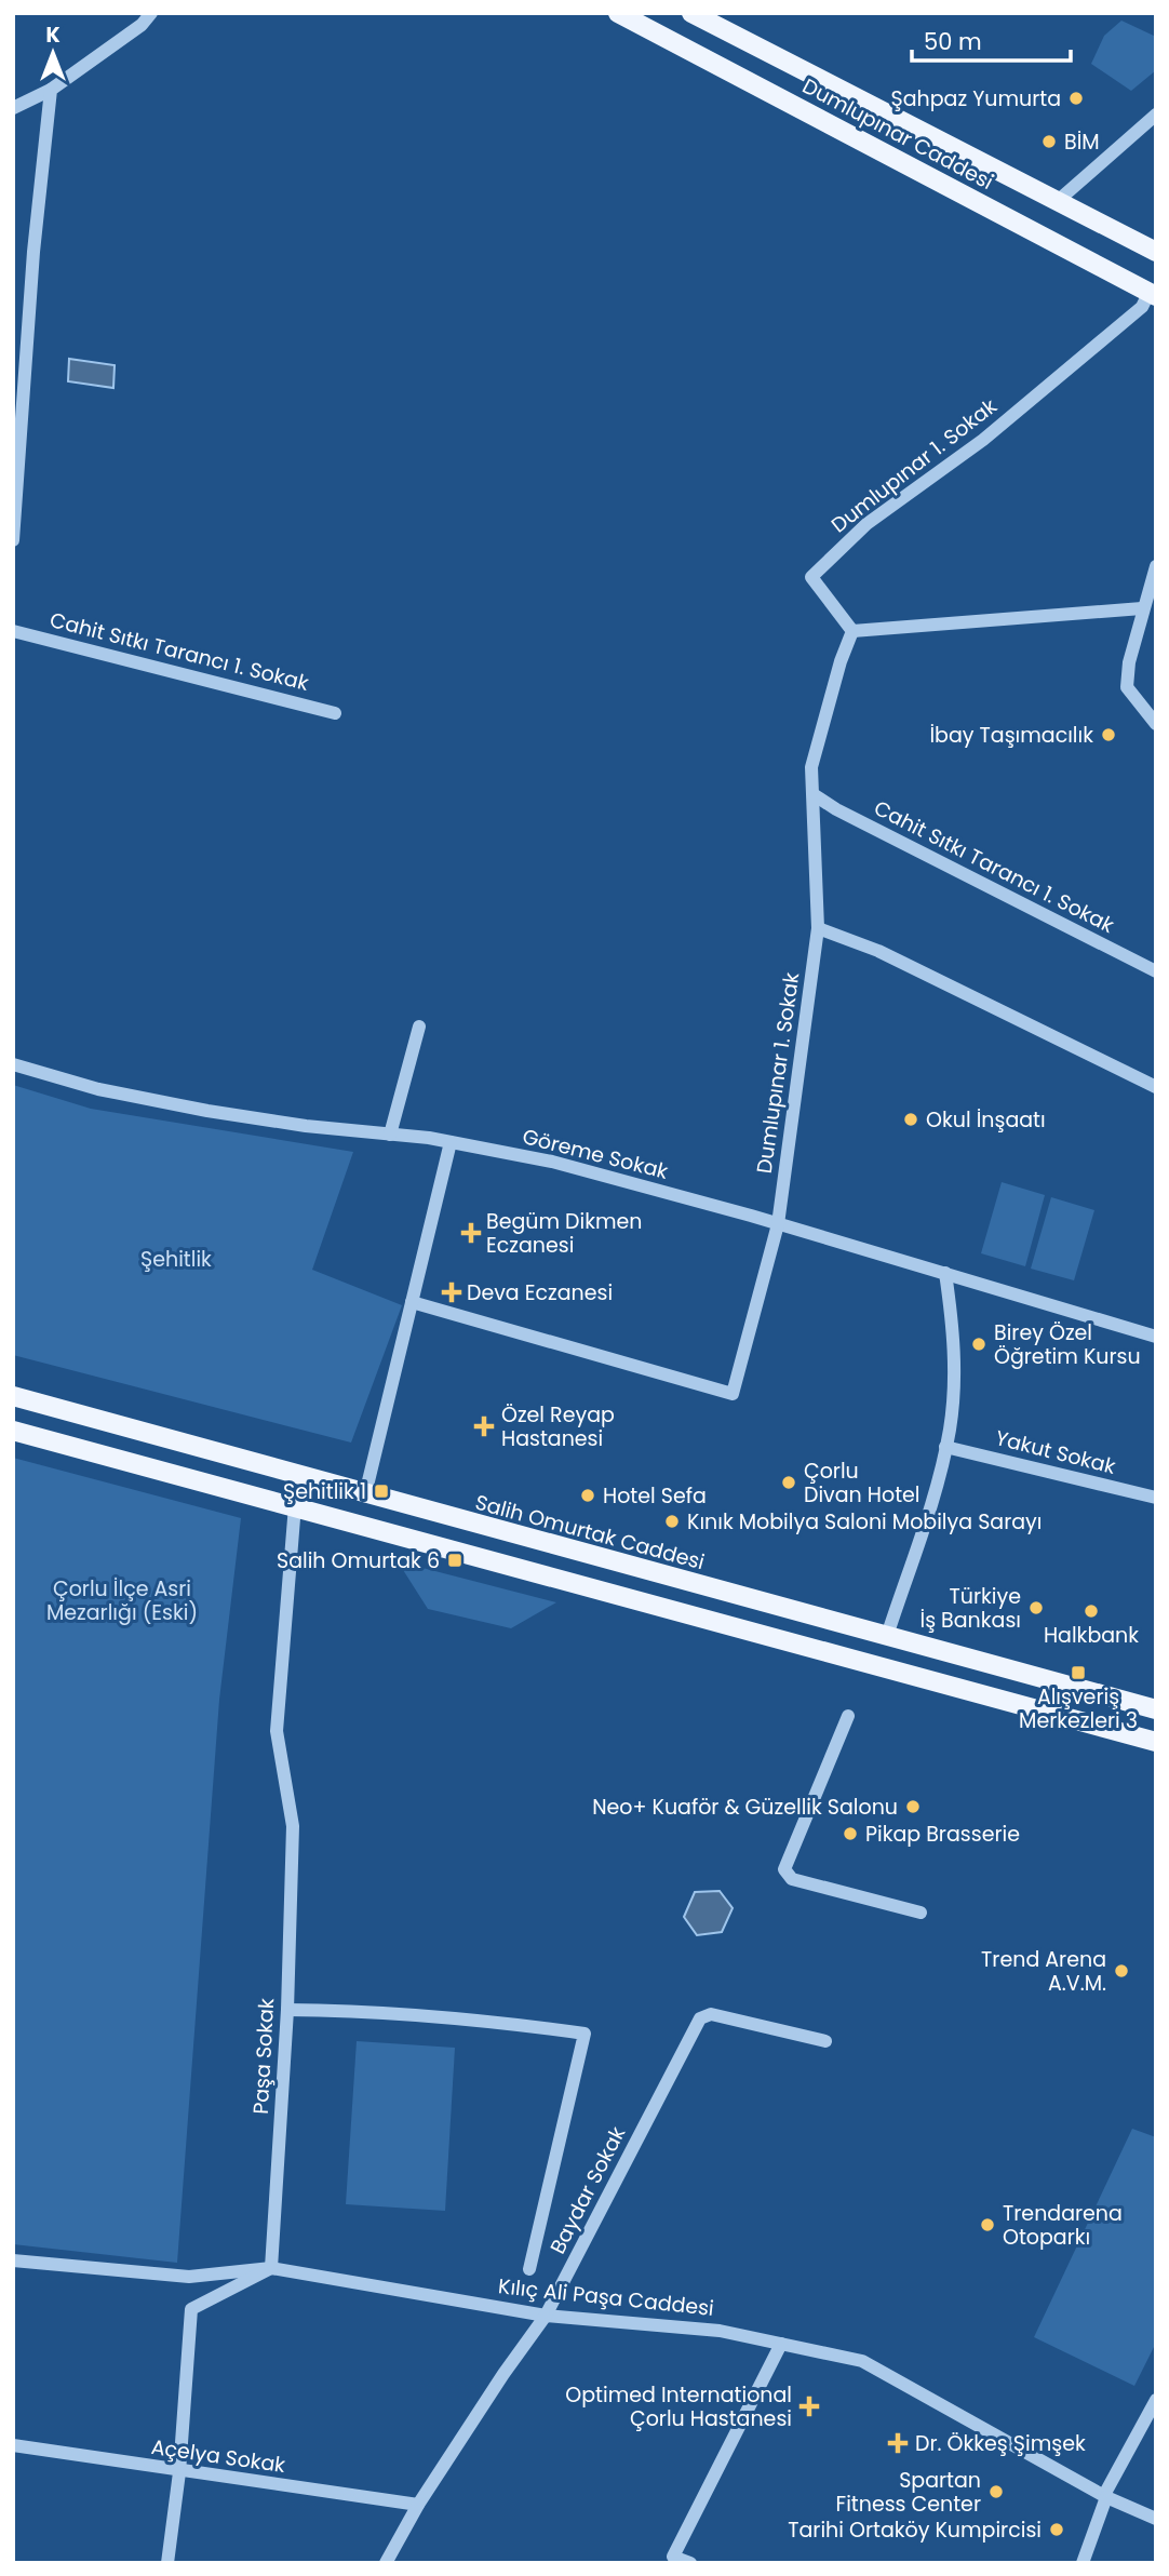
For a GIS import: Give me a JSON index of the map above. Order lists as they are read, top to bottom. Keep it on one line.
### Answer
{"streets":{"main road":["Dumlupınar Caddesi","Salih Omurtak Caddesi"],"street":["Dumlupınar 1. Sokak","Cahit Sıtkı Tarancı 1. Sokak","Göreme Sokak","Yakut Sokak","Paşa Sokak","Baydar Sokak","Kılıç Ali Paşa Caddesi","Açelya Sokak"]},"crossings":[["Dumlupınar Caddesi","Dumlupınar 1. Sokak"],["Dumlupınar 1. Sokak","Cahit Sıtkı Tarancı 1. Sokak"],["Dumlupınar 1. Sokak","Göreme Sokak"],["Paşa Sokak","Kılıç Ali Paşa Caddesi"],["Baydar Sokak","Kılıç Ali Paşa Caddesi"],["Baydar Sokak","Açelya Sokak"]],"parks":["Şehitlik","Çorlu İlçe Asri Mezarlığı (Eski)"],"places":{"other":["Şahpaz Yumurta","BİM","İbay Taşımacılık","Okul İnşaatı","Birey Özel Öğretim Kursu","Çorlu Divan Hotel","Hotel Sefa","Kınık Mobilya Saloni Mobilya Sarayı","Türkiye İş Bankası","Halkbank","Neo+ Kuaför & Güzellik Salonu","Pikap Brasserie","Trend Arena A.V.M.","Trendarena Otoparkı","Spartan Fitness Center","Tarihi Ortaköy Kumpircisi"],"health":["Begüm Dikmen Eczanesi","Deva Eczanesi","Özel Reyap Hastanesi","Optimed International Çorlu Hastanesi","Dr. Ökkeş Şimşek"],"transit":["Şehitlik 1","Salih Omurtak 6","Alışveriş Merkezleri 3"]},"scale_bar":"50 m","north":"top"}
